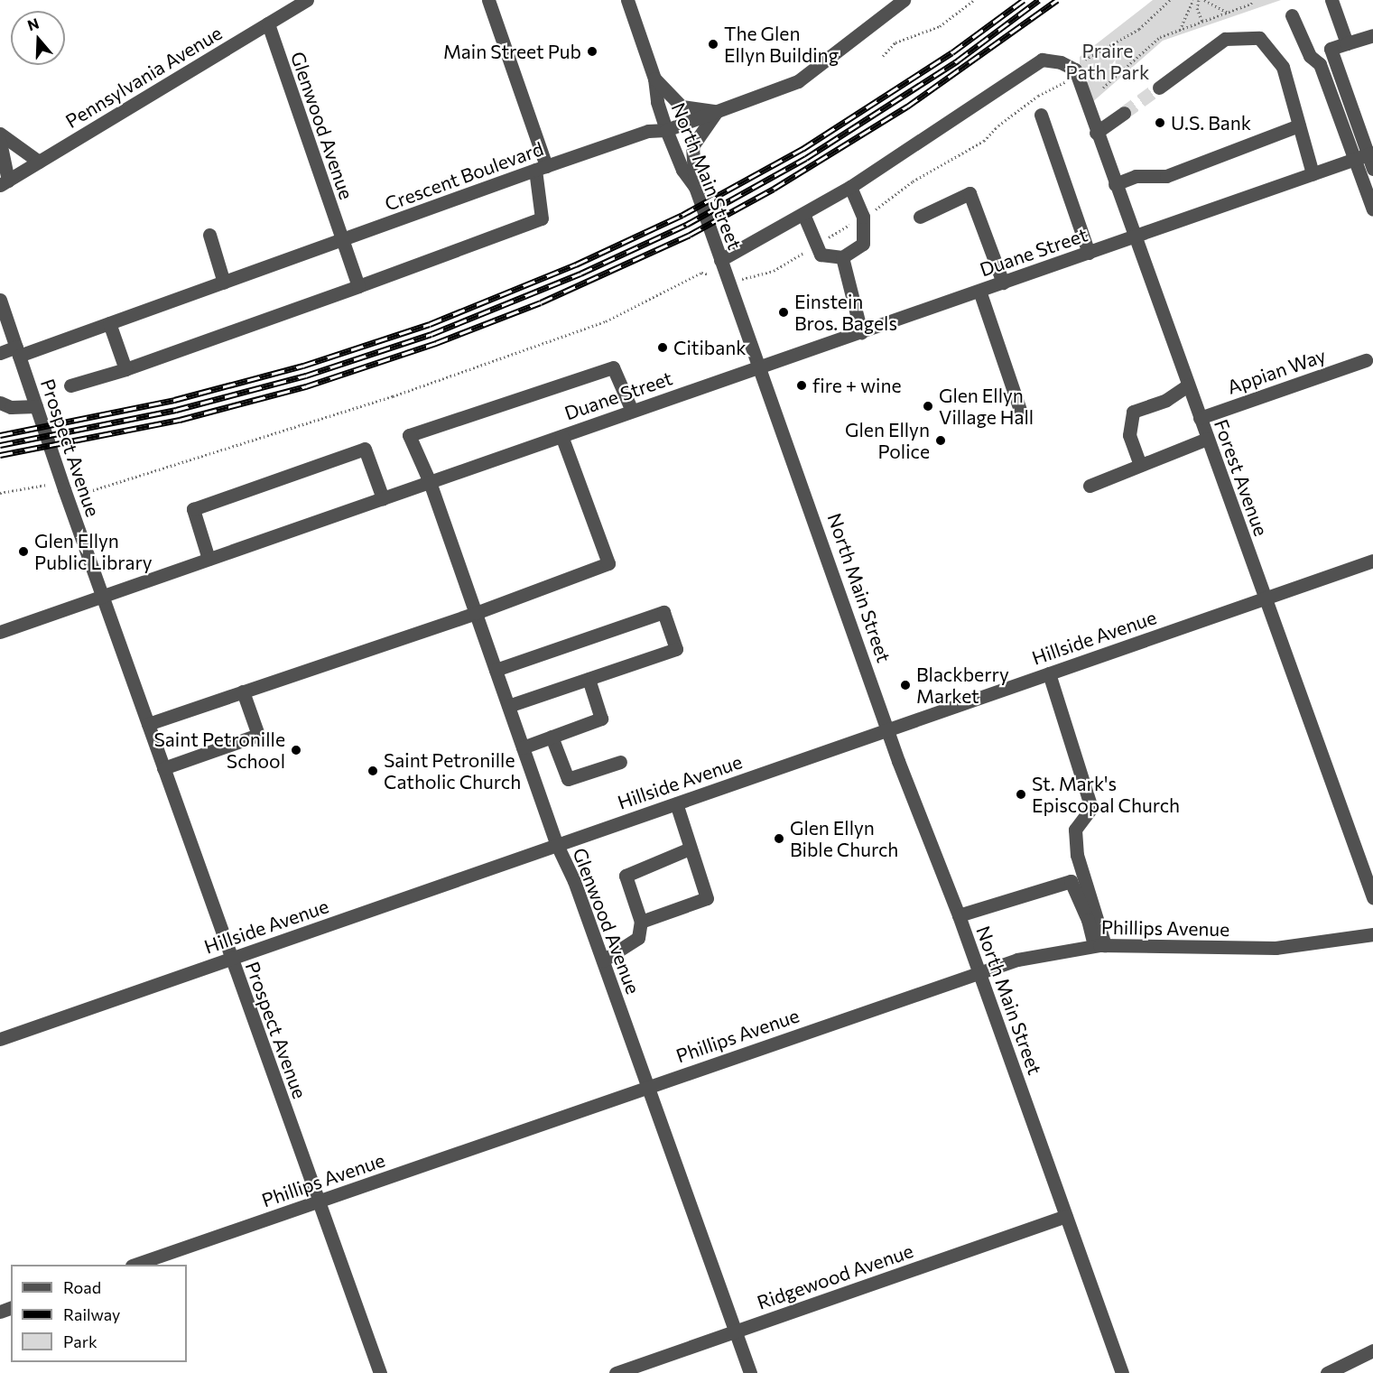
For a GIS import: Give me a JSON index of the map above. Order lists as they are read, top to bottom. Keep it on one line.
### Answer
{"streets":{"street":["Pennsylvania Avenue","Glenwood Avenue","Crescent Boulevard","North Main Street","Duane Street","Appian Way","Prospect Avenue","Forest Avenue","Hillside Avenue","Phillips Avenue","Ridgewood Avenue"]},"crossings":[["Pennsylvania Avenue","Glenwood Avenue"],["Glenwood Avenue","Crescent Boulevard"],["Glenwood Avenue","Duane Street"],["Glenwood Avenue","Hillside Avenue"],["Glenwood Avenue","Phillips Avenue"],["Glenwood Avenue","Ridgewood Avenue"],["Crescent Boulevard","North Main Street"],["Crescent Boulevard","Prospect Avenue"],["North Main Street","Duane Street"],["North Main Street","Hillside Avenue"],["North Main Street","Phillips Avenue"],["North Main Street","Ridgewood Avenue"],["Duane Street","Prospect Avenue"],["Duane Street","Forest Avenue"],["Appian Way","Forest Avenue"],["Prospect Avenue","Hillside Avenue"],["Prospect Avenue","Phillips Avenue"],["Forest Avenue","Hillside Avenue"]],"parks":["Praire Path Park"],"places":["The Glen Ellyn Building","Main Street Pub","U.S. Bank","Einstein Bros. Bagels","Citibank","fire + wine","Glen Ellyn Village Hall","Glen Ellyn Police","Glen Ellyn Public Library","Blackberry Market","Saint Petronille School","Saint Petronille Catholic Church","St. Mark's Episcopal Church","Glen Ellyn Bible Church"],"legend":["Road","Railway","Park"],"north":"top"}
